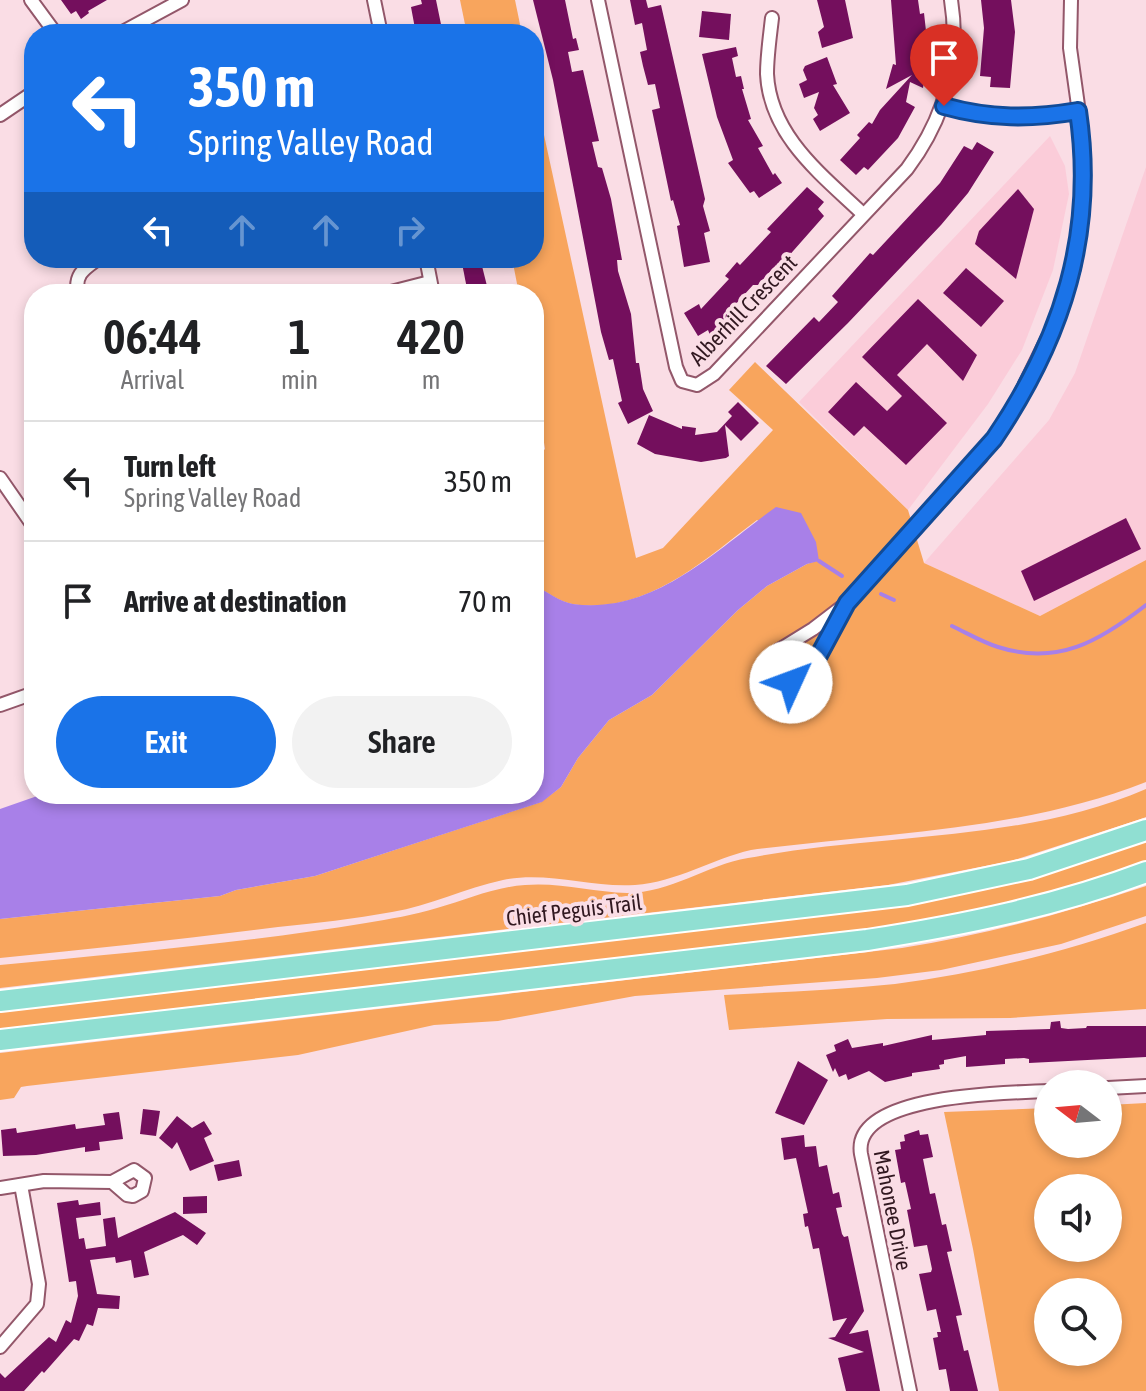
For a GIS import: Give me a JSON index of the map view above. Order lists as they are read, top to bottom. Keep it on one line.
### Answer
{"streets":{"main road":["Chief Peguis Trail"],"street":["Alberhill Crescent","Mahonee Drive"]},"north":"left","page":{"turn":["350 m","Spring Valley Road"],"eta":["06:44","Arrival","1","min","420","m"],"list":[{"name":"Turn left","note":"Spring Valley Road","value":"350 m"},{"name":"Arrive at destination","value":"70 m"}],"buttons":["Exit","Share"]}}
